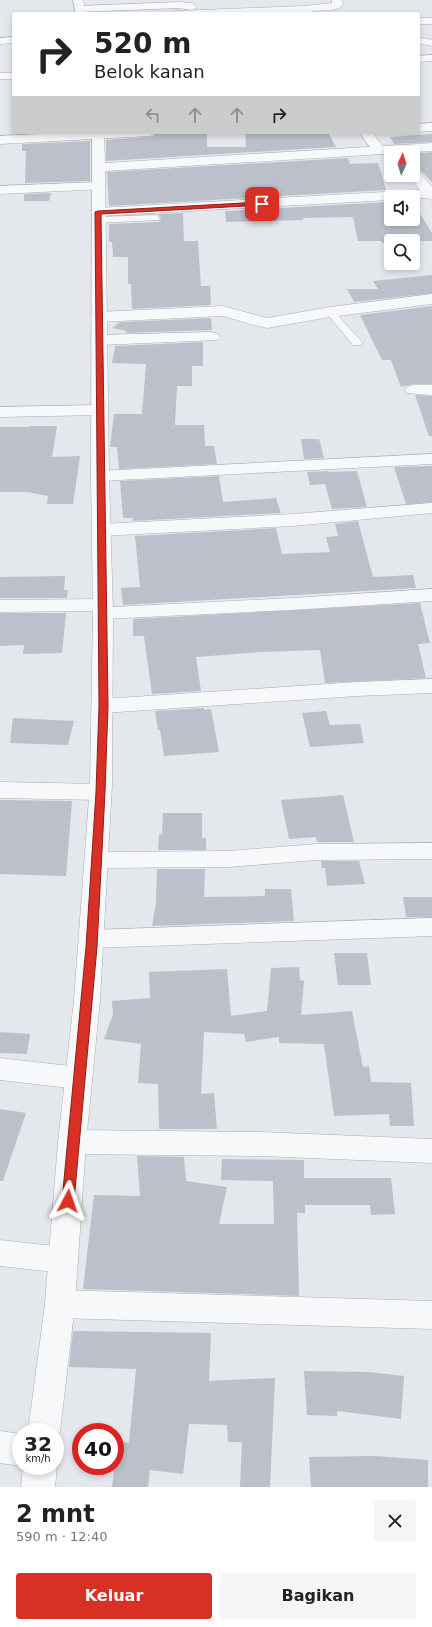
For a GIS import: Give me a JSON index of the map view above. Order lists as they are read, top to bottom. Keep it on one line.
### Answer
{"north":"top","page":{"turn":["520 m","Belok kanan"],"speed":"32 km/h","limit":"40","heading":["2 mnt","590 m · 12:40"],"buttons":["Keluar","Bagikan"]}}
